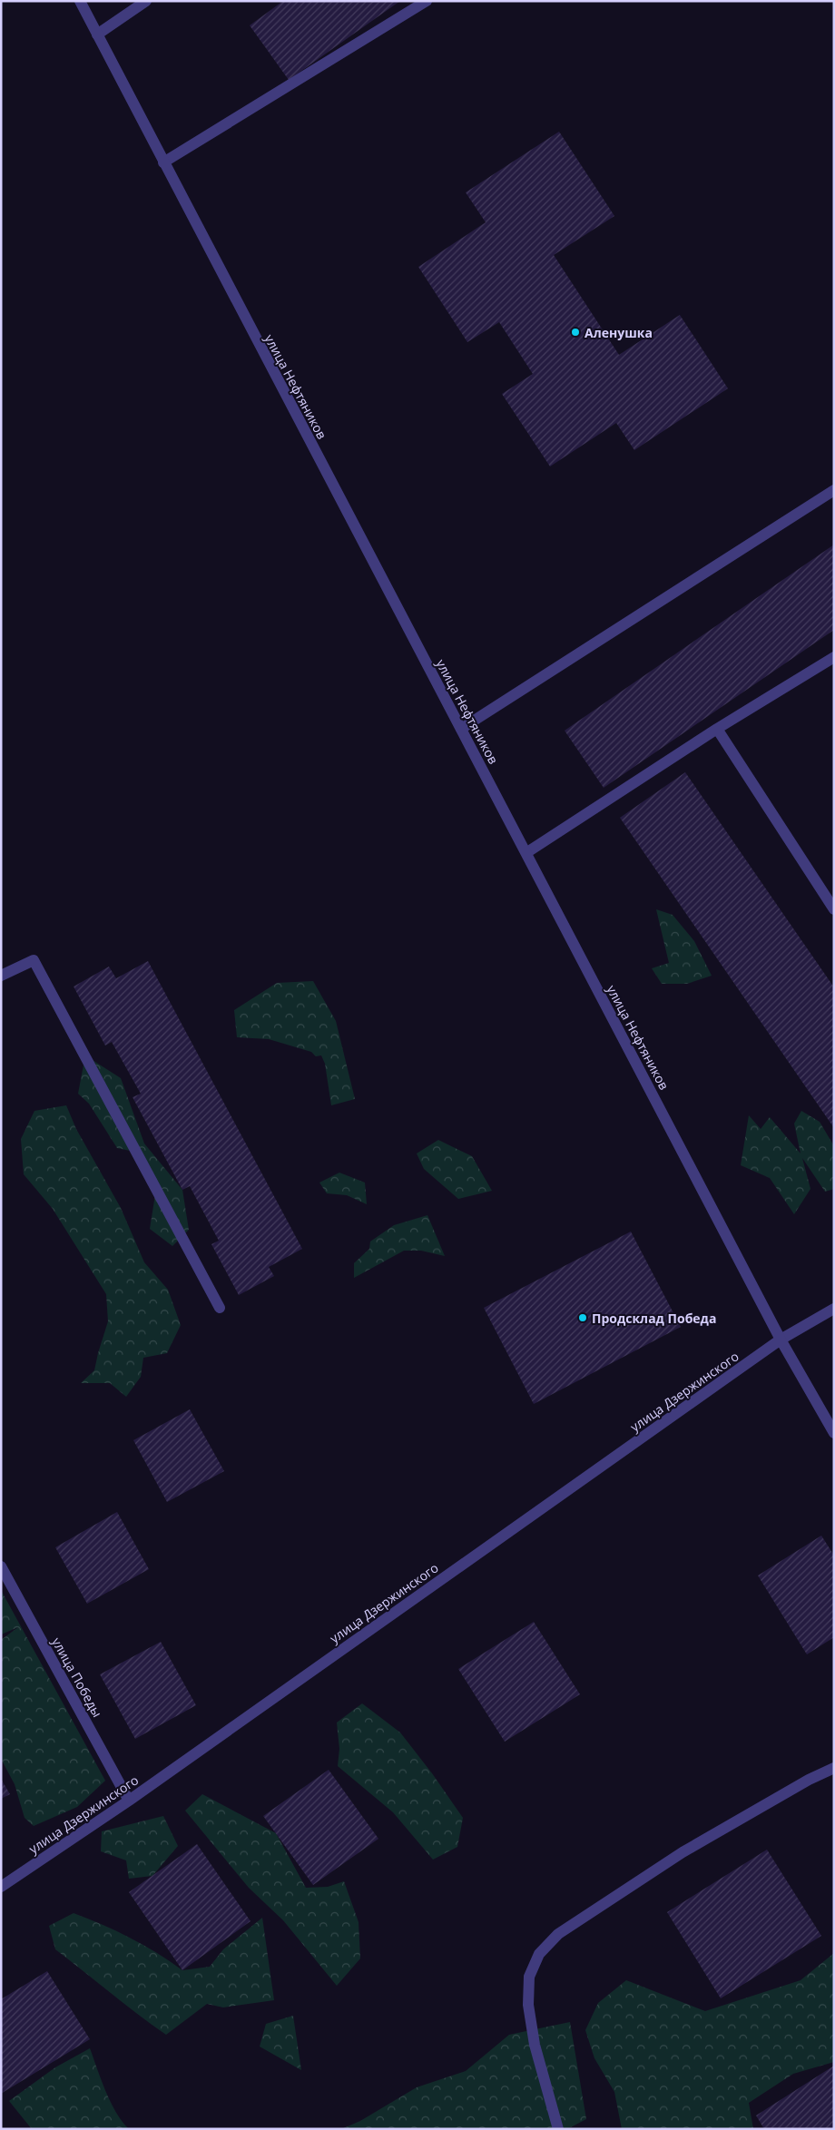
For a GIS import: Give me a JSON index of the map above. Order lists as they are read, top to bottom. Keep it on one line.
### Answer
{"streets":{"street":["улица Нефтяников","улица Дзержинского","улица Победы"]},"crossings":[["улица Нефтяников","улица Дзержинского"],["улица Дзержинского","улица Победы"]],"places":["Аленушка","Продсклад Победа"]}
